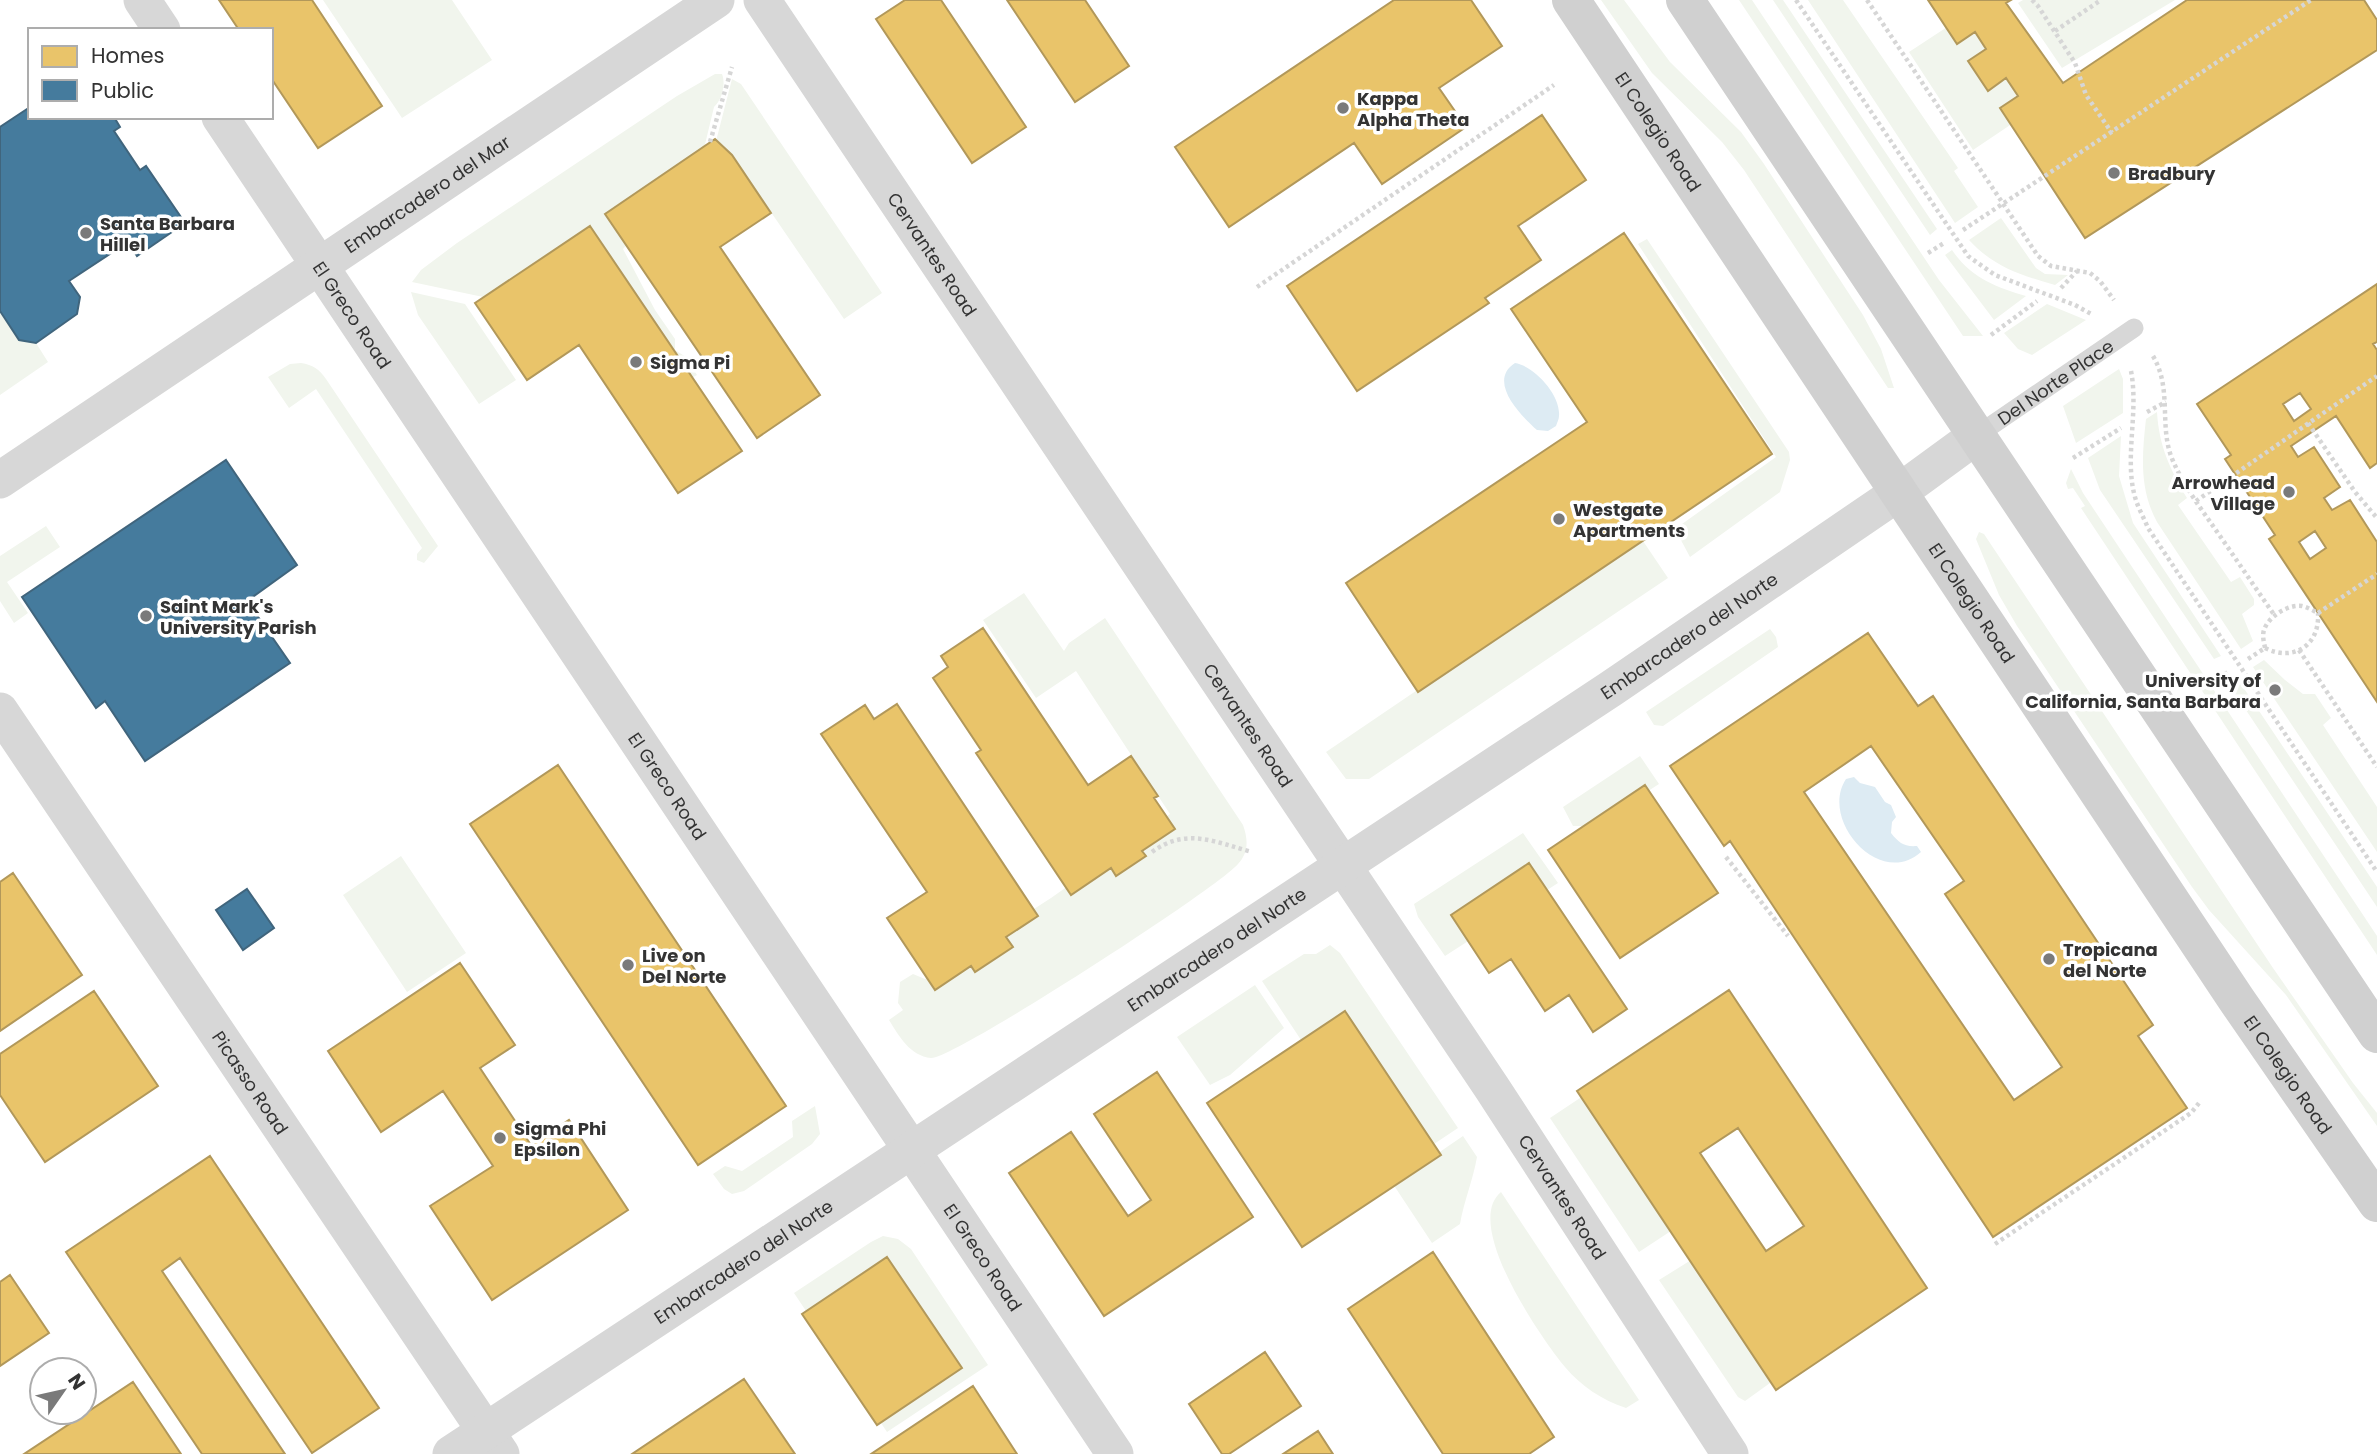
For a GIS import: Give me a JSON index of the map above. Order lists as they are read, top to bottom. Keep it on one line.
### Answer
{"streets":{"main road":["El Colegio Road"],"street":["Embarcadero del Mar","Cervantes Road","El Greco Road","Embarcadero del Norte","Picasso Road"],"lane":["Del Norte Place"]},"crossings":[["El Colegio Road","Embarcadero del Norte"],["Embarcadero del Mar","El Greco Road"],["Cervantes Road","Embarcadero del Norte"],["El Greco Road","Embarcadero del Norte"],["Del Norte Place","Embarcadero del Norte"],["Embarcadero del Norte","Picasso Road"]],"places":["Kappa Alpha Theta","Bradbury","Santa Barbara Hillel","Sigma Pi","Arrowhead Village","Westgate Apartments","Saint Mark's University Parish","University of California, Santa Barbara","Tropicana del Norte","Live on Del Norte","Sigma Phi Epsilon"],"legend":["Homes","Public"],"north":"top right"}
